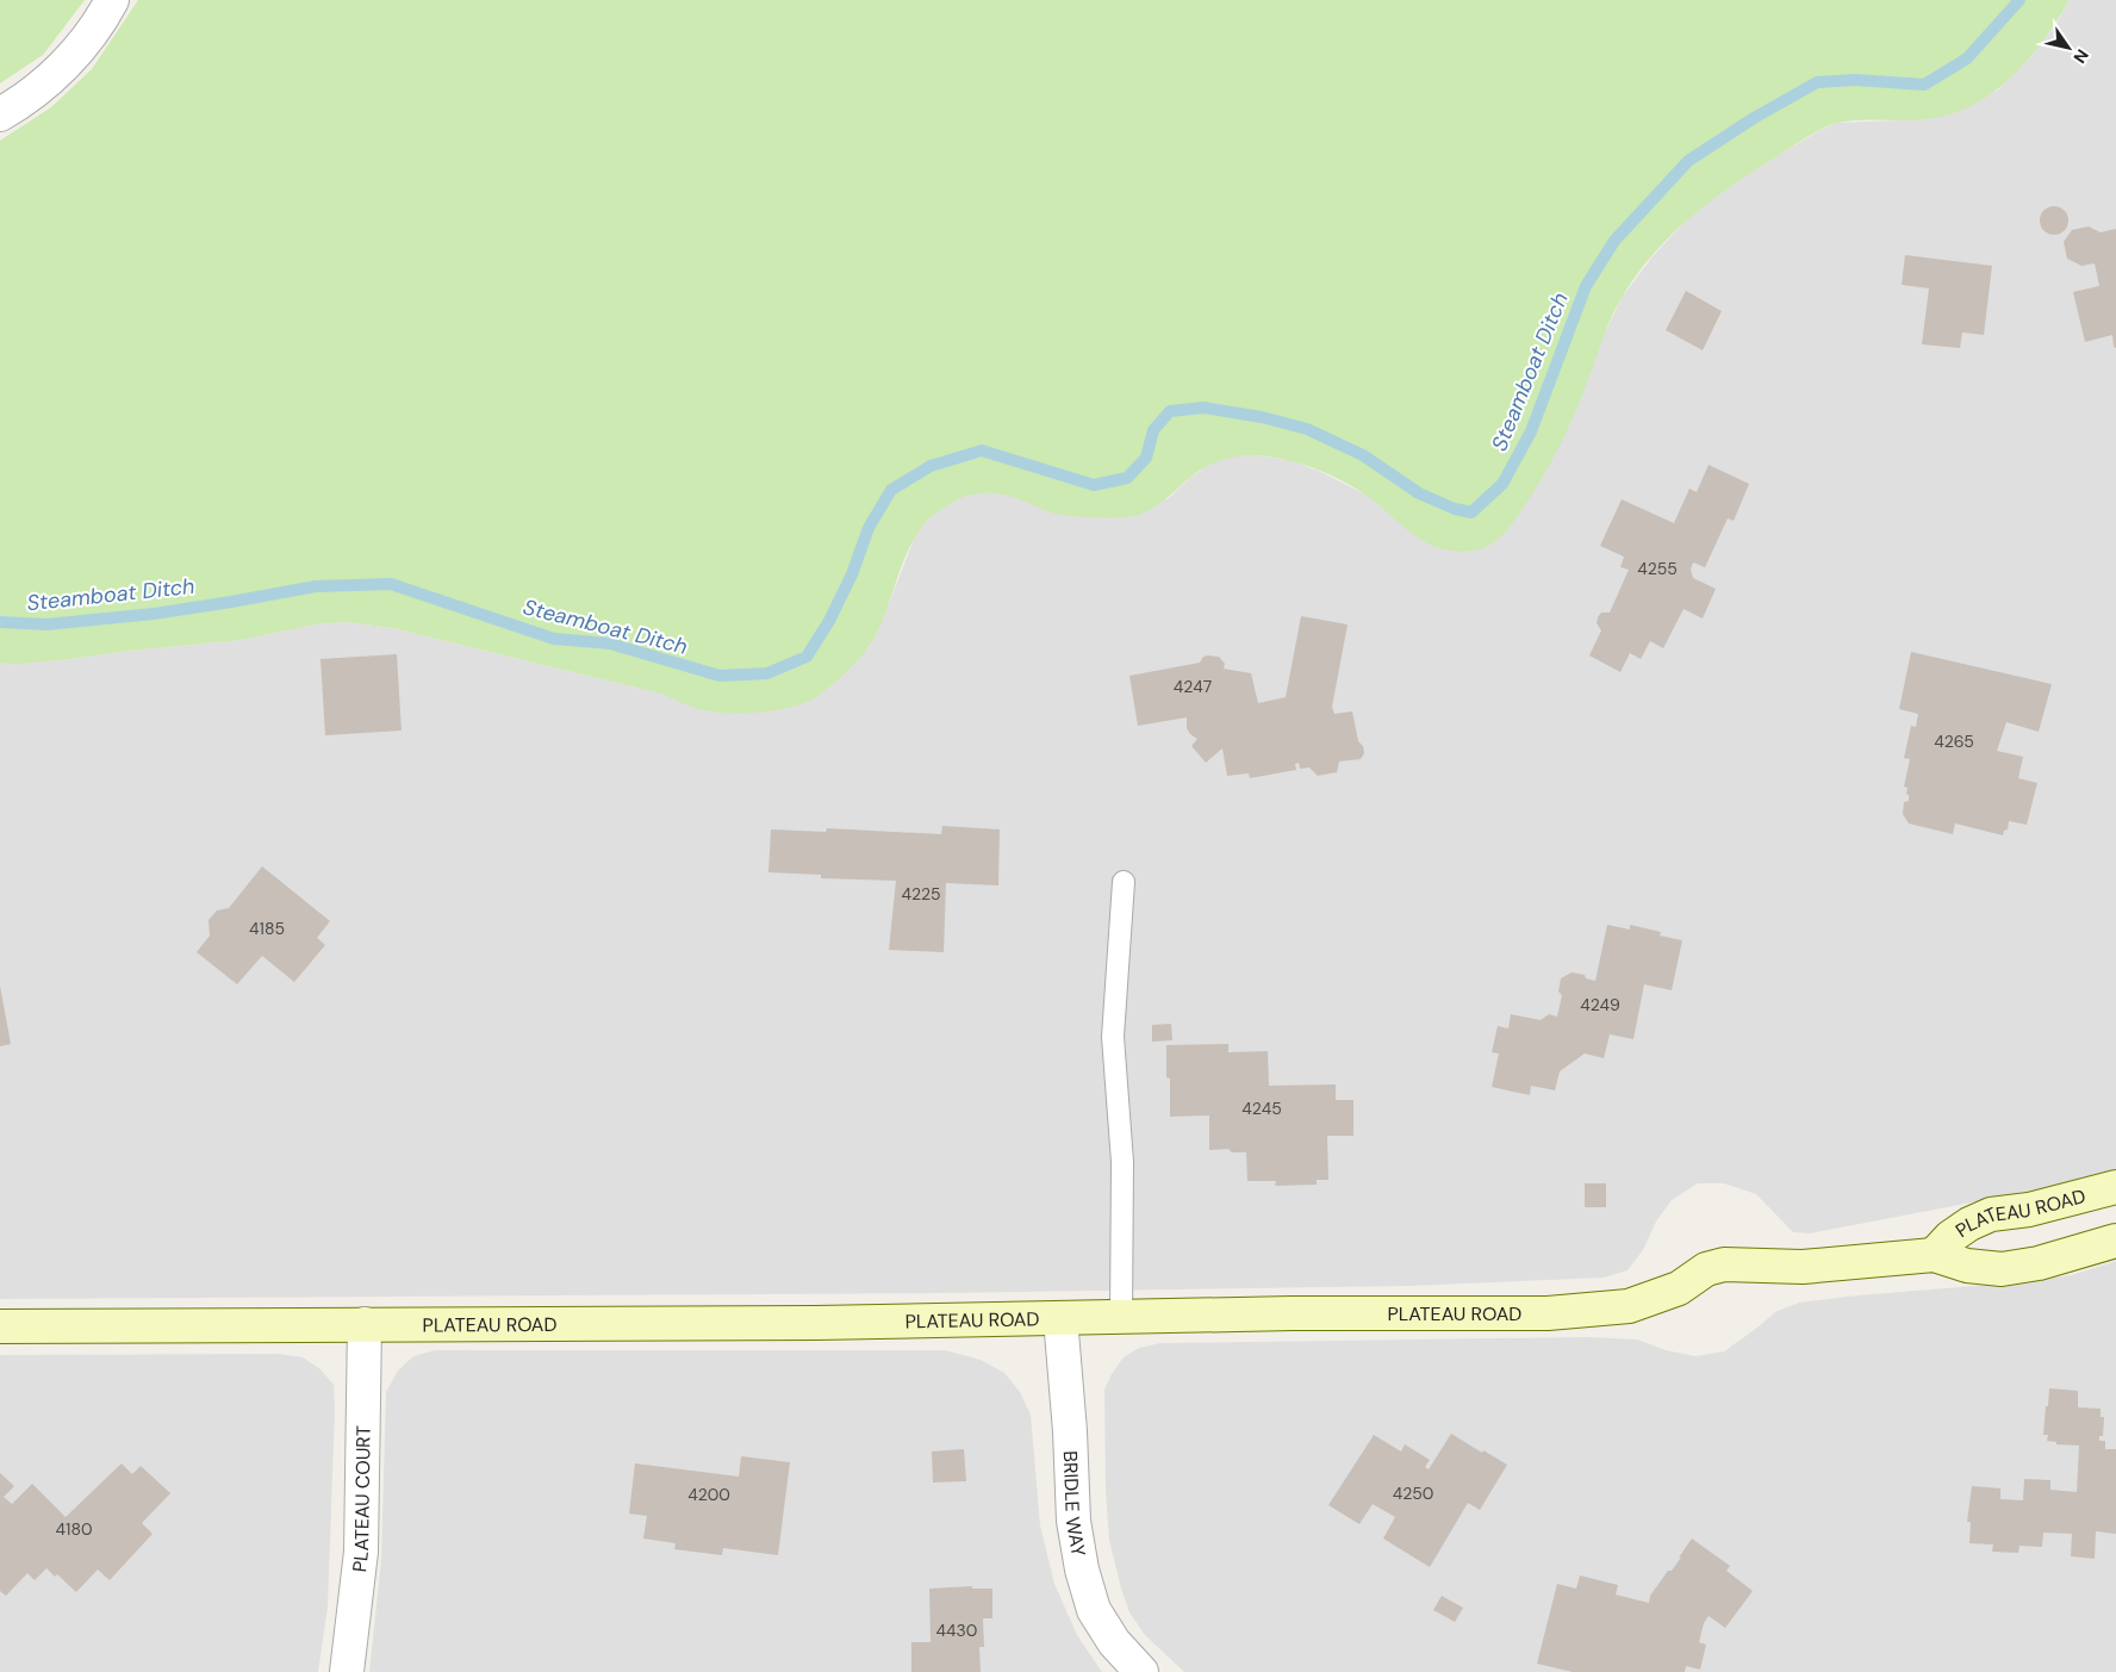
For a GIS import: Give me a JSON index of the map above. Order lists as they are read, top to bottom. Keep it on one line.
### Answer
{"streets":{"street":["PLATEAU ROAD","PLATEAU COURT","BRIDLE WAY"]},"crossings":[["PLATEAU ROAD","PLATEAU COURT"],["PLATEAU ROAD","BRIDLE WAY"]],"water":["Steamboat Ditch"],"house_numbers":["4255","4247","4265","4225","4185","4249","4245","4250","4200","4180","4430"],"north":"bottom right"}
